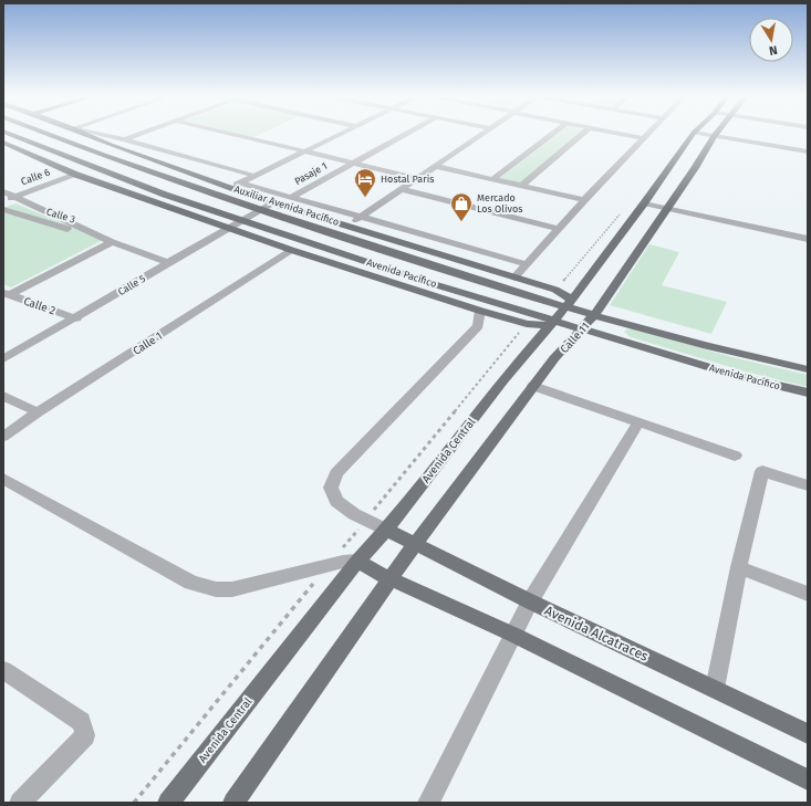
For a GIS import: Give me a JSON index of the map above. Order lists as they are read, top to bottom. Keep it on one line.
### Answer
{"streets":{"main road":["Auxiliar Avenida Pacífico","Avenida Pacífico","Calle 11","Avenida Central","Avenida Alcatraces"],"street":["Pasaje 1","Calle 6","Calle 3","Calle 5","Calle 2","Calle 1"]},"crossings":[["Calle 6","Calle 3"],["Auxiliar Avenida Pacífico","Avenida Pacífico"],["Auxiliar Avenida Pacífico","Avenida Central"],["Calle 3","Calle 5"],["Avenida Pacífico","Calle 5"],["Avenida Pacífico","Calle 11"],["Avenida Pacífico","Avenida Central"],["Calle 5","Calle 2"],["Avenida Central","Avenida Alcatraces"]],"places":{"hotel":["Hostal Paris"],"shop":["Mercado Los Olivos"]},"north":"bottom"}
